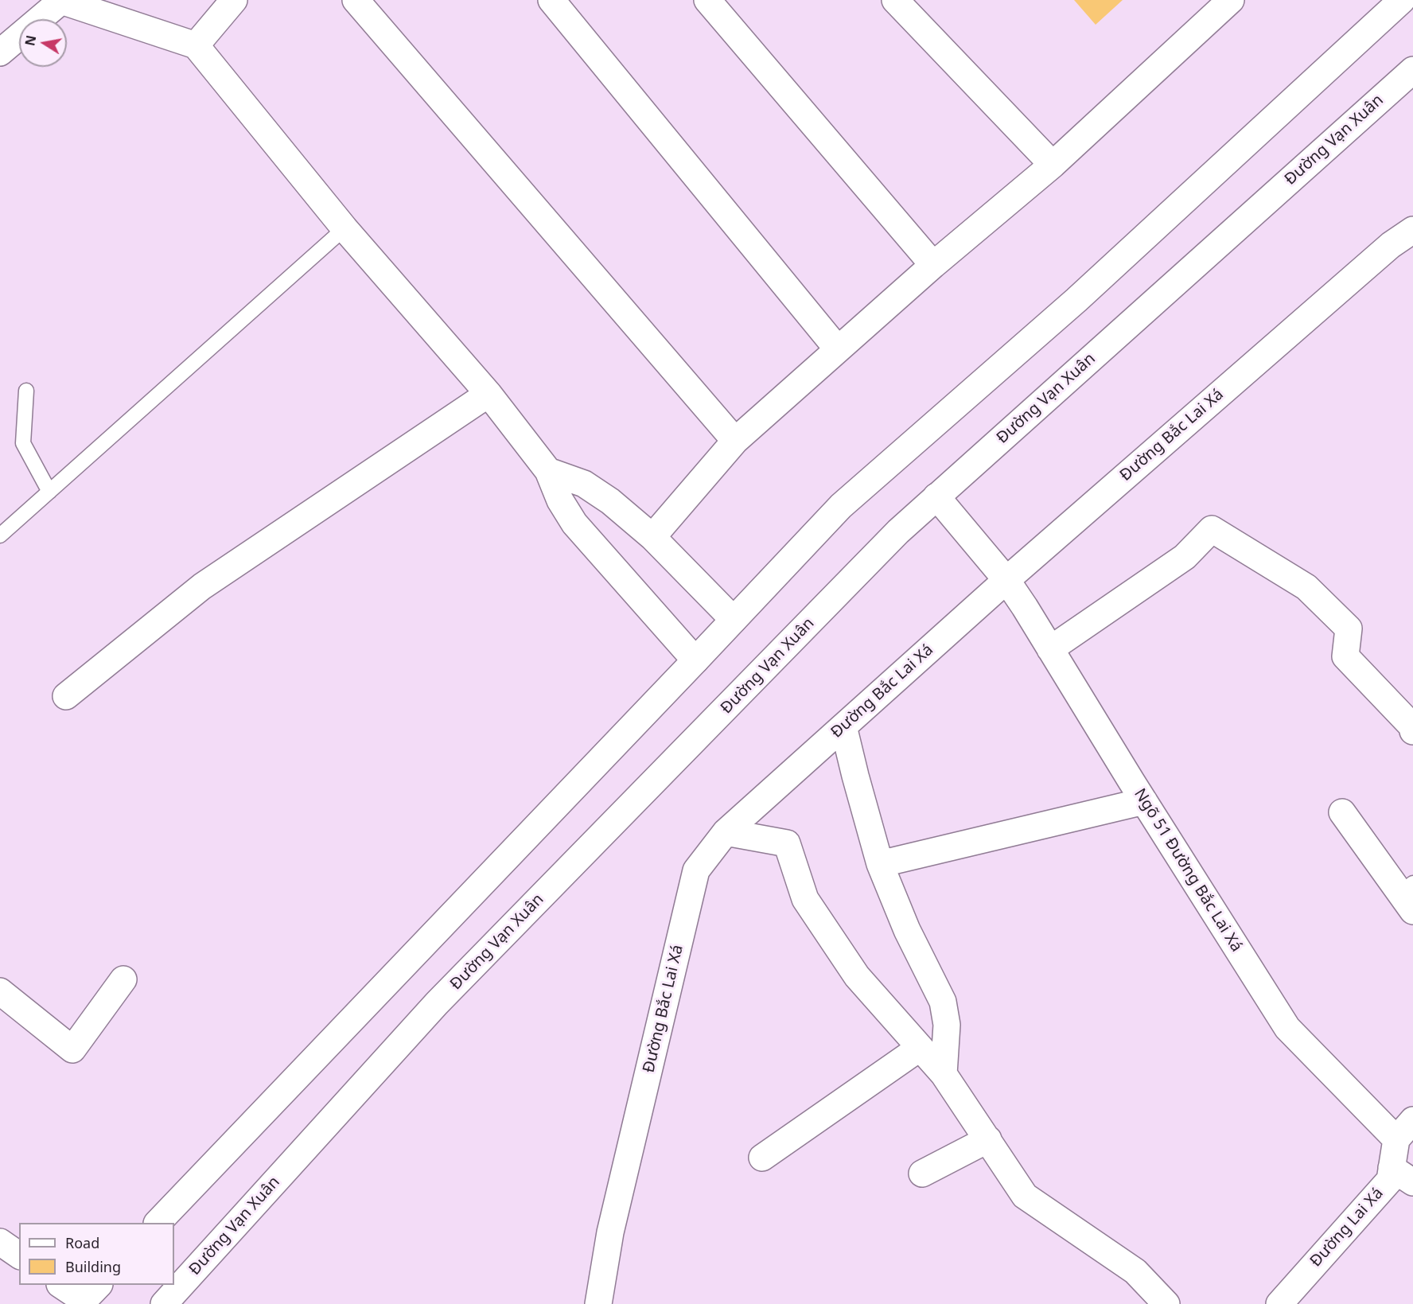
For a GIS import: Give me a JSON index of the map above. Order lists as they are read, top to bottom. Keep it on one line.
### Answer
{"streets":{"main road":["Đường Vạn Xuân","Đường Bắc Lai Xá","Ngõ 51 Đường Bắc Lai Xá","Đường Lai Xá"]},"crossings":[["Đường Vạn Xuân","Ngõ 51 Đường Bắc Lai Xá"],["Đường Bắc Lai Xá","Ngõ 51 Đường Bắc Lai Xá"],["Ngõ 51 Đường Bắc Lai Xá","Đường Lai Xá"]],"legend":["Road","Building"],"north":"left"}
